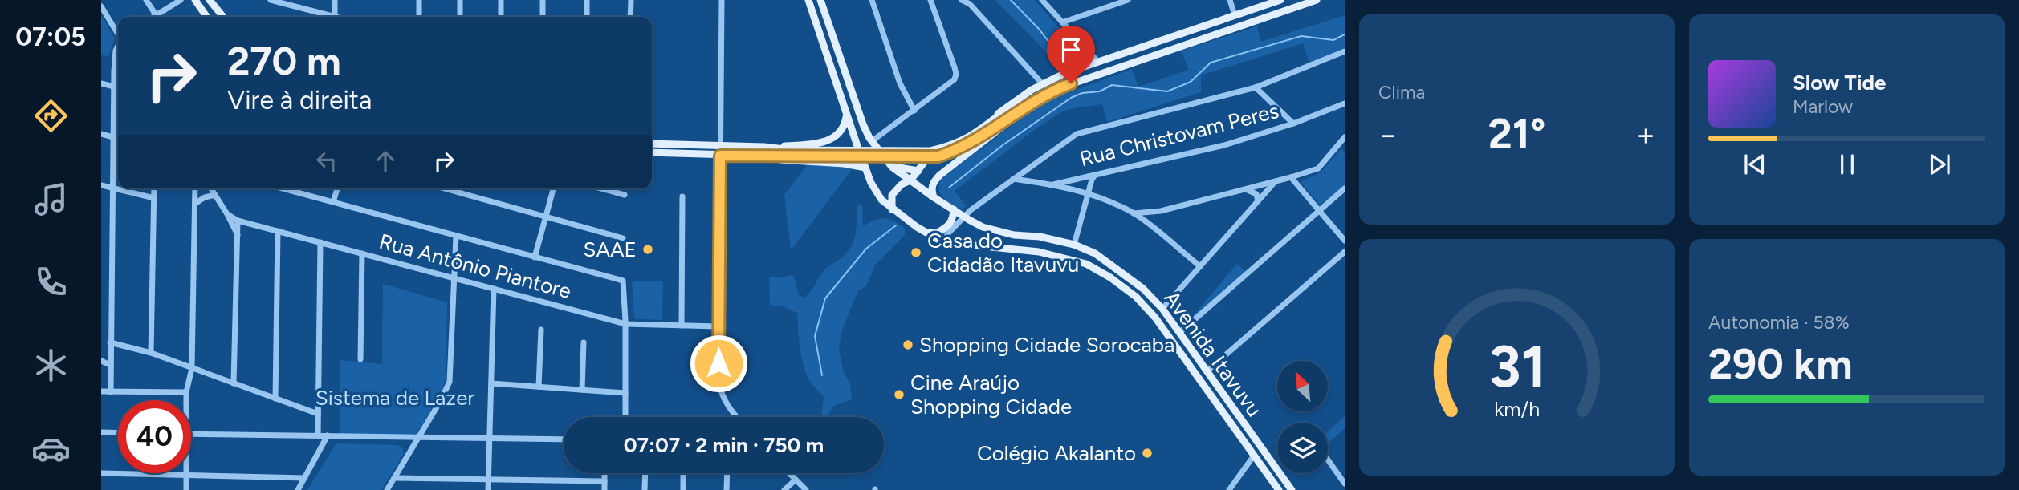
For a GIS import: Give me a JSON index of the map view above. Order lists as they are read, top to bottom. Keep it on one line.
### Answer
{"streets":{"main road":["Avenida Itavuvu"],"street":["Rua Christovam Peres","Rua Antônio Piantore"]},"parks":["Sistema de Lazer"],"places":["SAAE","Casa do Cidadão Itavuvu","Shopping Cidade Sorocaba","Cine Araújo Shopping Cidade","Colégio Akalanto"],"north":"top left","page":{"tabs":"07:05","tile":["Clima",["Autonomia · 58%","290 km"]],"turn":["270 m","Vire à direita"],"song":["Slow Tide","Marlow"],"heat":["−","21°","+"],"limit":"40","trip":"07:07 · 2 min · 750 m","gauge":["31","km/h"]}}
